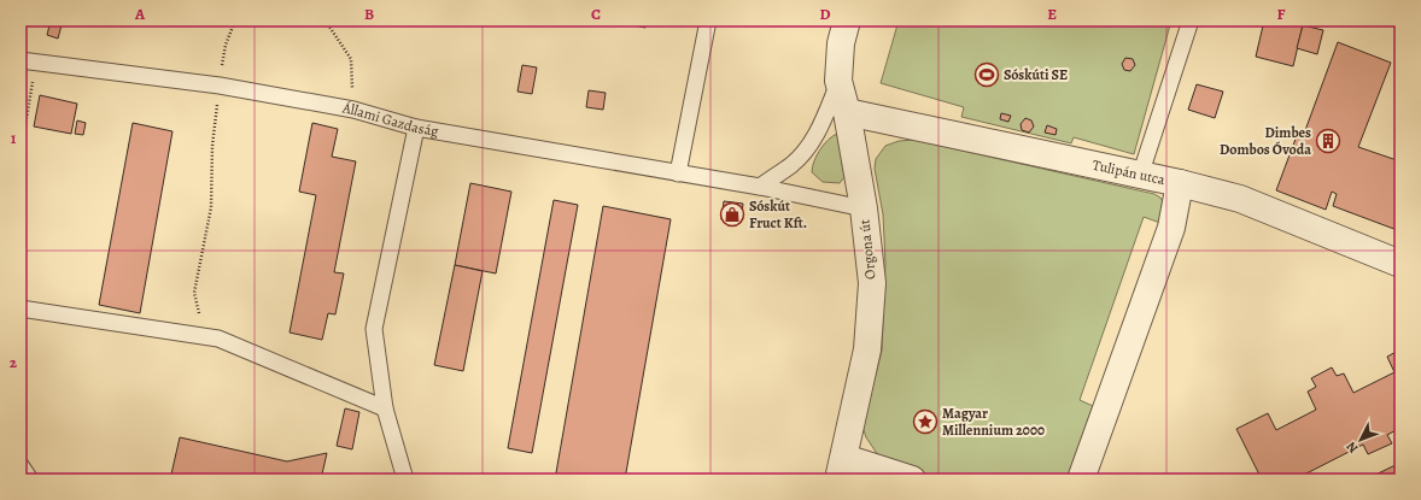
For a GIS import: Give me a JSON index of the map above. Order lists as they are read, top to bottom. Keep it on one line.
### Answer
{"streets":{"street":["Tulipán utca","Orgona út"],"lane":["Állami Gazdaság"]},"crossings":[["Állami Gazdaság","Orgona út"],["Tulipán utca","Orgona út"]],"places":{"sports":["Sóskúti SE"],"building":["Dimbes Dombos Óvoda"],"shop":["Sóskút Fruct Kft."],"place":["Magyar Millennium 2000"]},"north":"bottom left","grid":{"columns":["A","B","C","D","E","F"],"rows":["1","2"]}}
